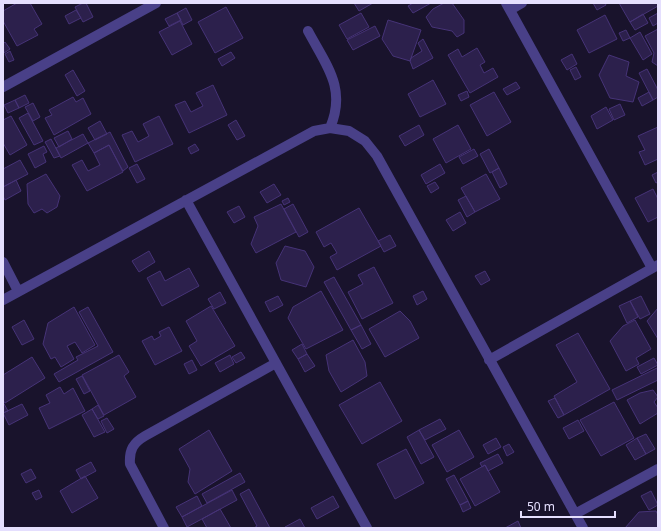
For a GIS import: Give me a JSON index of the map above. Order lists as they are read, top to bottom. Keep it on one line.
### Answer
{"scale_bar":"50 m"}
